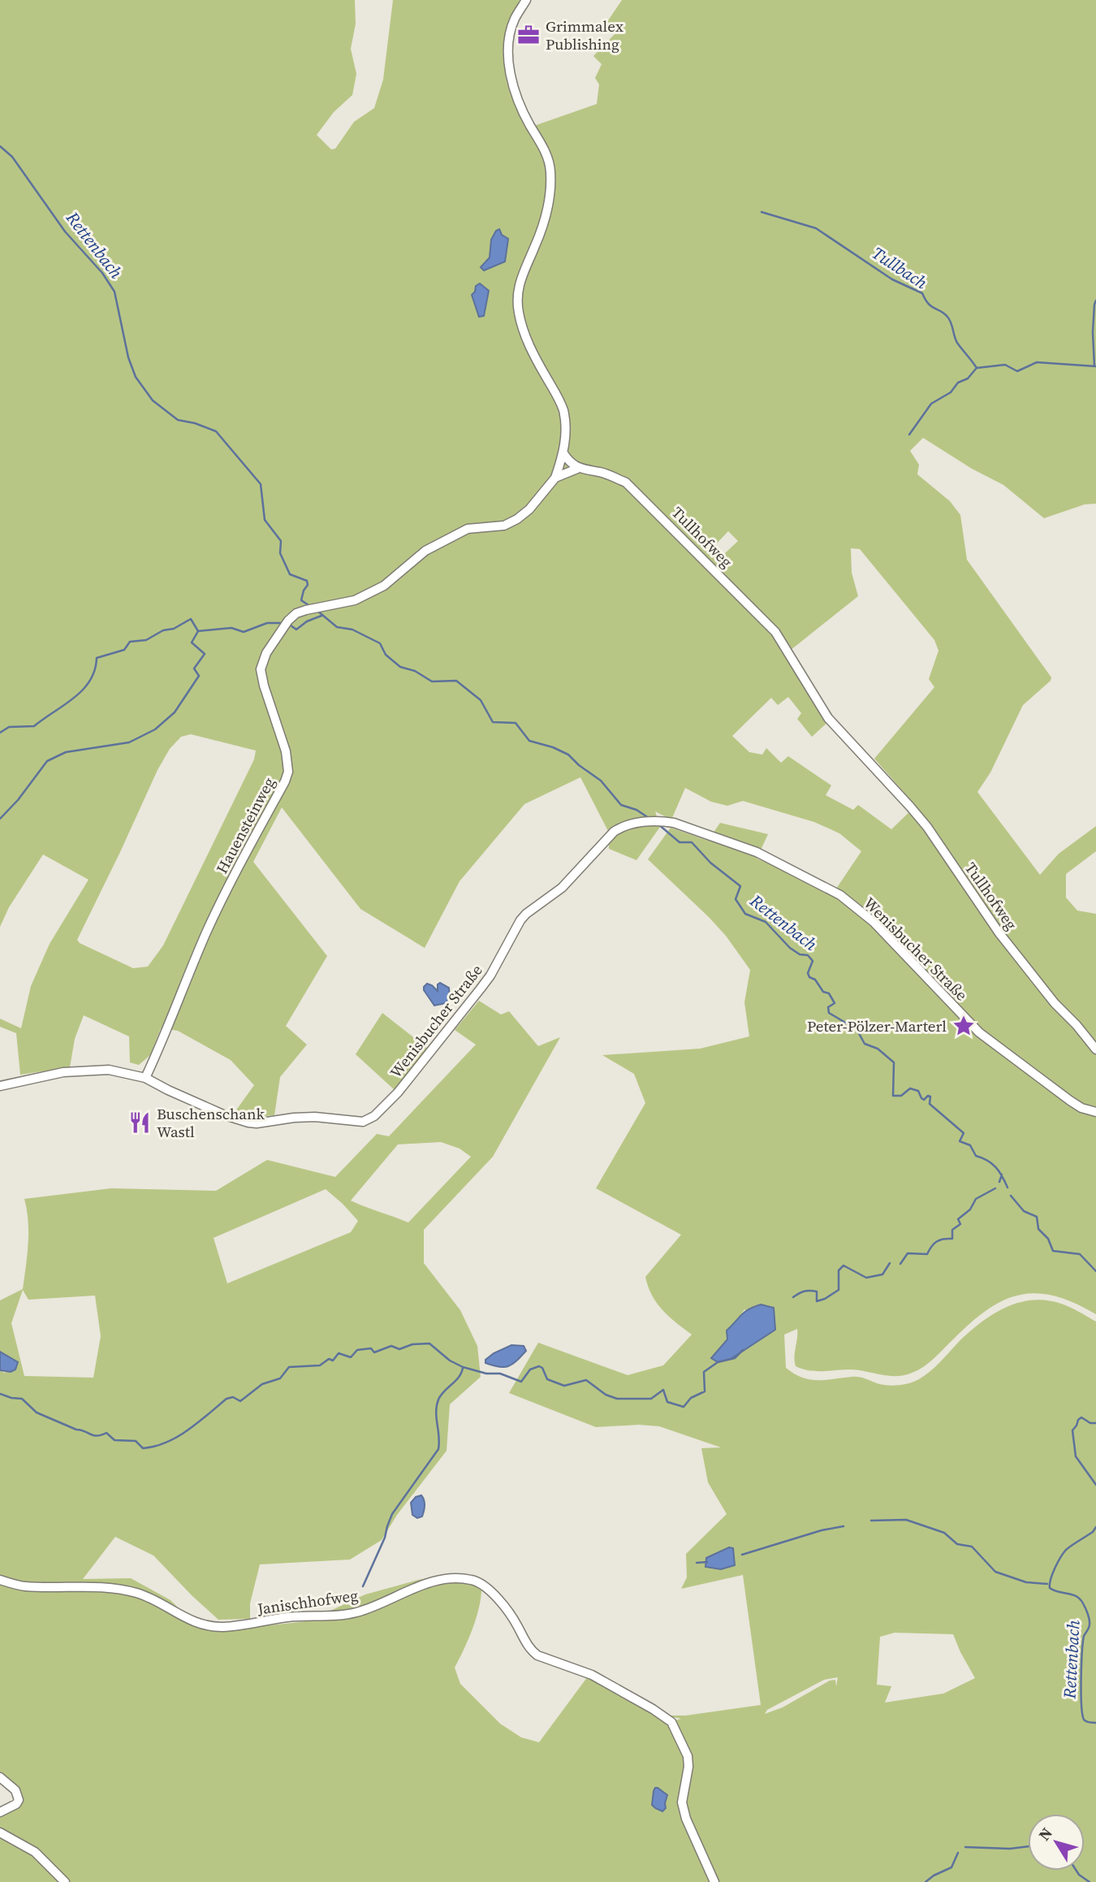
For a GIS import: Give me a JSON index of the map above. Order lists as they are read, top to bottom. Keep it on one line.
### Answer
{"streets":{"street":["Tullhofweg","Hauensteinweg","Wenisbucher Straße","Janischhofweg"]},"crossings":[["Tullhofweg","Hauensteinweg"],["Hauensteinweg","Wenisbucher Straße"]],"water":["Rettenbach","Tullbach"],"places":{"office":["Grimmalex Publishing"],"place":["Peter-Pölzer-Marterl"],"restaurant":["Buschenschank Wastl"]},"north":"top left"}
